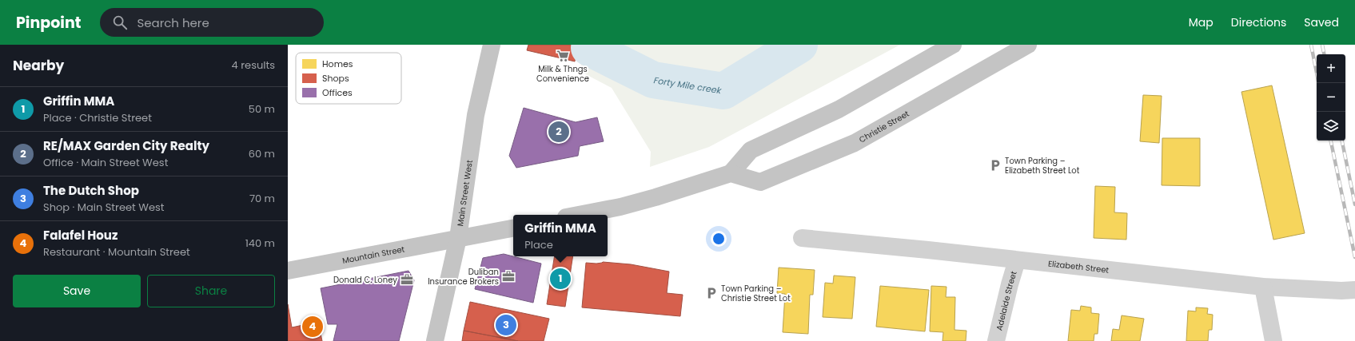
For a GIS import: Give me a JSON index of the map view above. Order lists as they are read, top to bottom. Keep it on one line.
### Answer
{"streets":{"main road":["Christie Street","Main Street West","Mountain Street"],"street":["Elizabeth Street","Adelaide Street"]},"crossings":[["Main Street West","Mountain Street"],["Elizabeth Street","Adelaide Street"]],"water":["Forty Mile creek"],"places":{"supermarket":["Milk & Thngs Convenience"],"parking":["Town Parking – Elizabeth Street Lot","Town Parking – Christie Street Lot"],"office":["Duliban Insurance Brokers","Donald C. Loney"]},"legend":["Homes","Shops","Offices"],"page":{"header":"Pinpoint","search":"Search here","nav":["Map","Directions","Saved"],"heading":["Nearby","4 results"],"map_buttons":["+","−"],"list":[{"mark":"1","name":"Griffin MMA","note":"Place · Christie Street","value":"50 m"},{"mark":"2","name":"RE/MAX Garden City Realty","note":"Office · Main Street West","value":"60 m"},{"mark":"3","name":"The Dutch Shop","note":"Shop · Main Street West","value":"70 m"},{"mark":"4","name":"Falafel Houz","note":"Restaurant · Mountain Street","value":"140 m"}],"pins":["2","1","3","4"],"popup":["Griffin MMA","Place"],"buttons":["Save","Share"]}}
